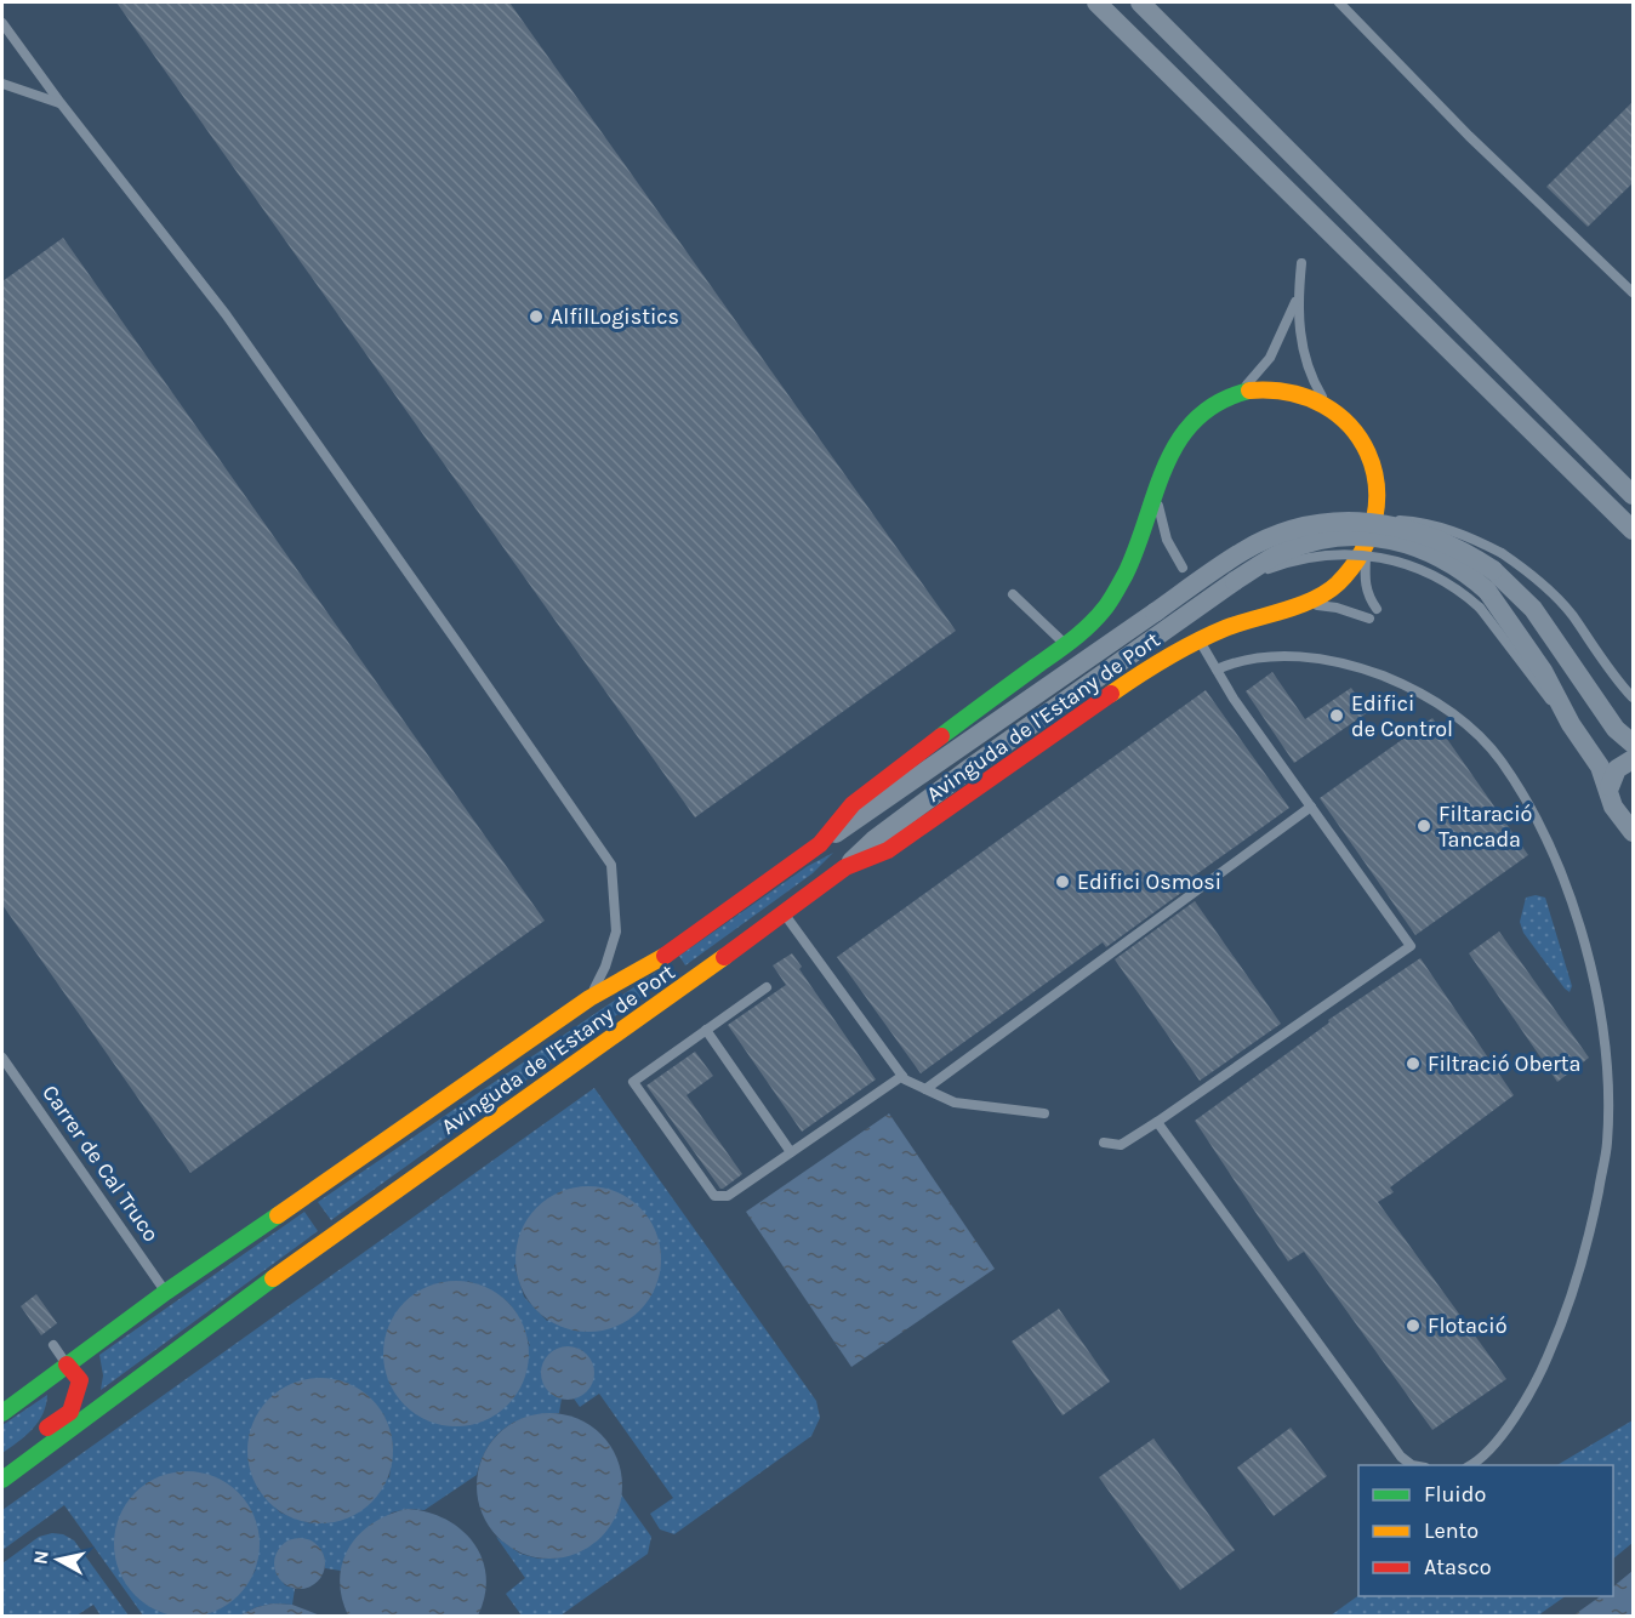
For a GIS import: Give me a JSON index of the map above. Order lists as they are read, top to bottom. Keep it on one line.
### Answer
{"streets":{"street":["Avinguda de l'Estany de Port"],"lane":["Carrer de Cal Truco"]},"crossings":[["Avinguda de l'Estany de Port","Carrer de Cal Truco"]],"places":["AlfilLogistics","Edifici de Control","Filtaració Tancada","Edifici Osmosi","Filtració Oberta","Flotació"],"legend":["Fluido","Lento","Atasco"],"north":"left"}
